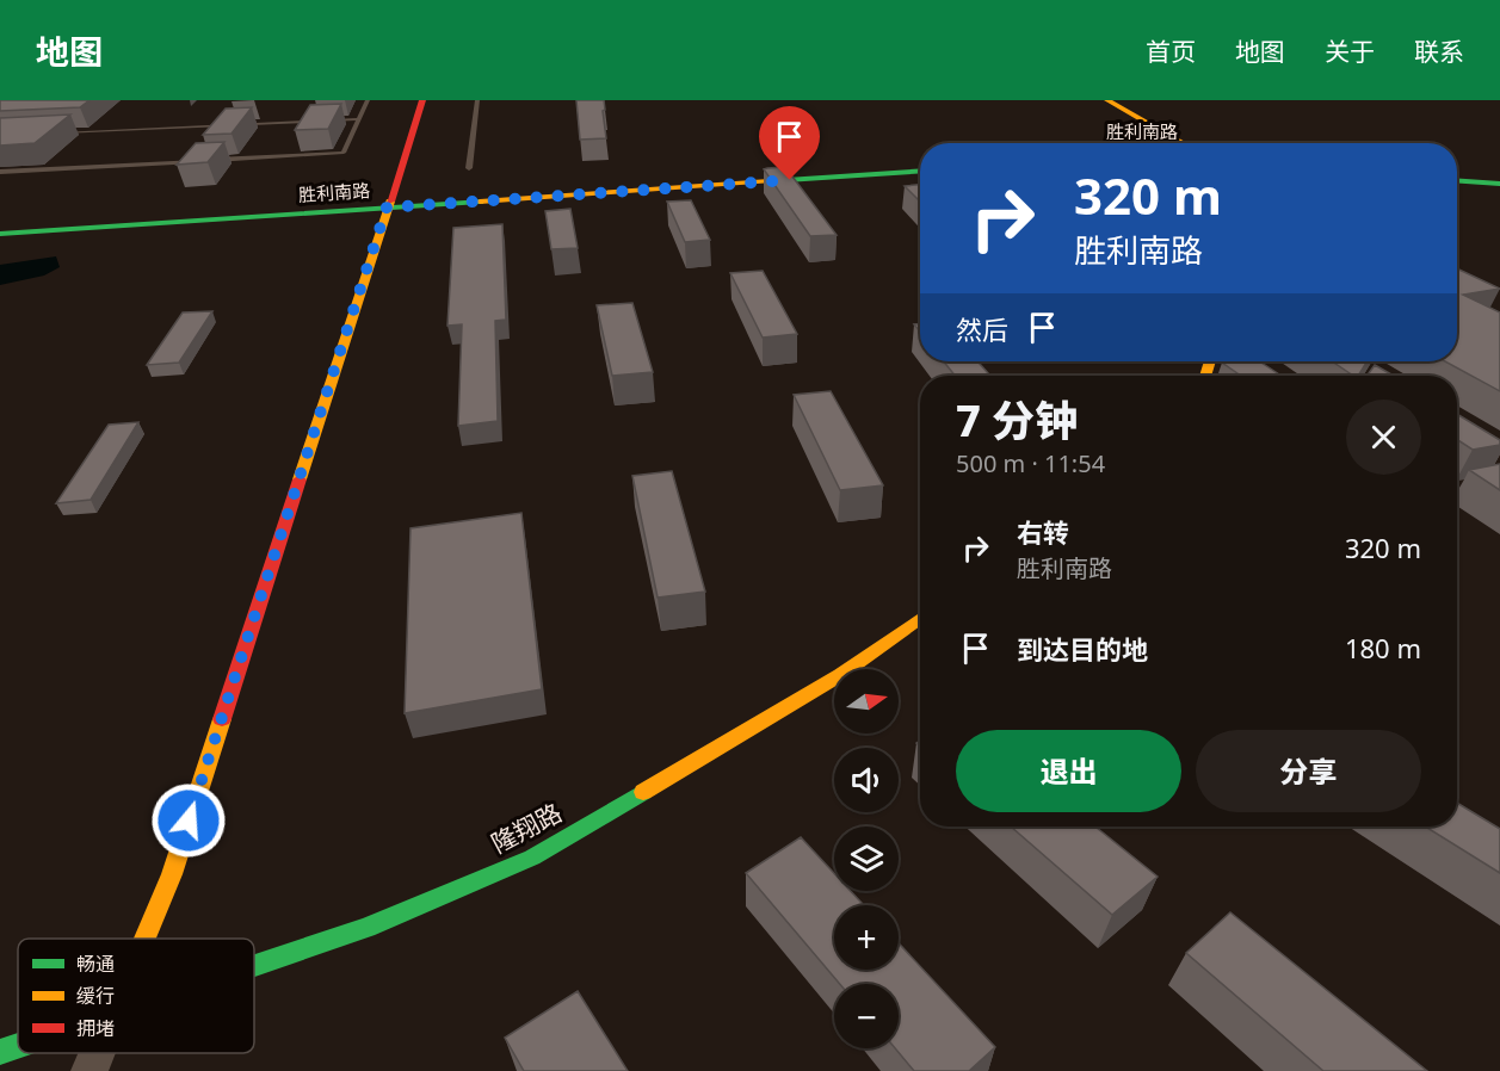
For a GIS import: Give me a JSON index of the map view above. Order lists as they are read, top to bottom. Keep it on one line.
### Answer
{"streets":{"main road":["胜利南路","隆翔路"]},"legend":["畅通","缓行","拥堵"],"north":"right","page":{"header":"地图","nav":["首页","地图","关于","联系"],"turn":["320 m","胜利南路"],"then":"然后","heading":["7 分钟","500 m · 11:54"],"list":[{"name":"右转","note":"胜利南路","value":"320 m"},{"name":"到达目的地","value":"180 m"}],"map_buttons":["+","−"],"buttons":["退出","分享"]}}
